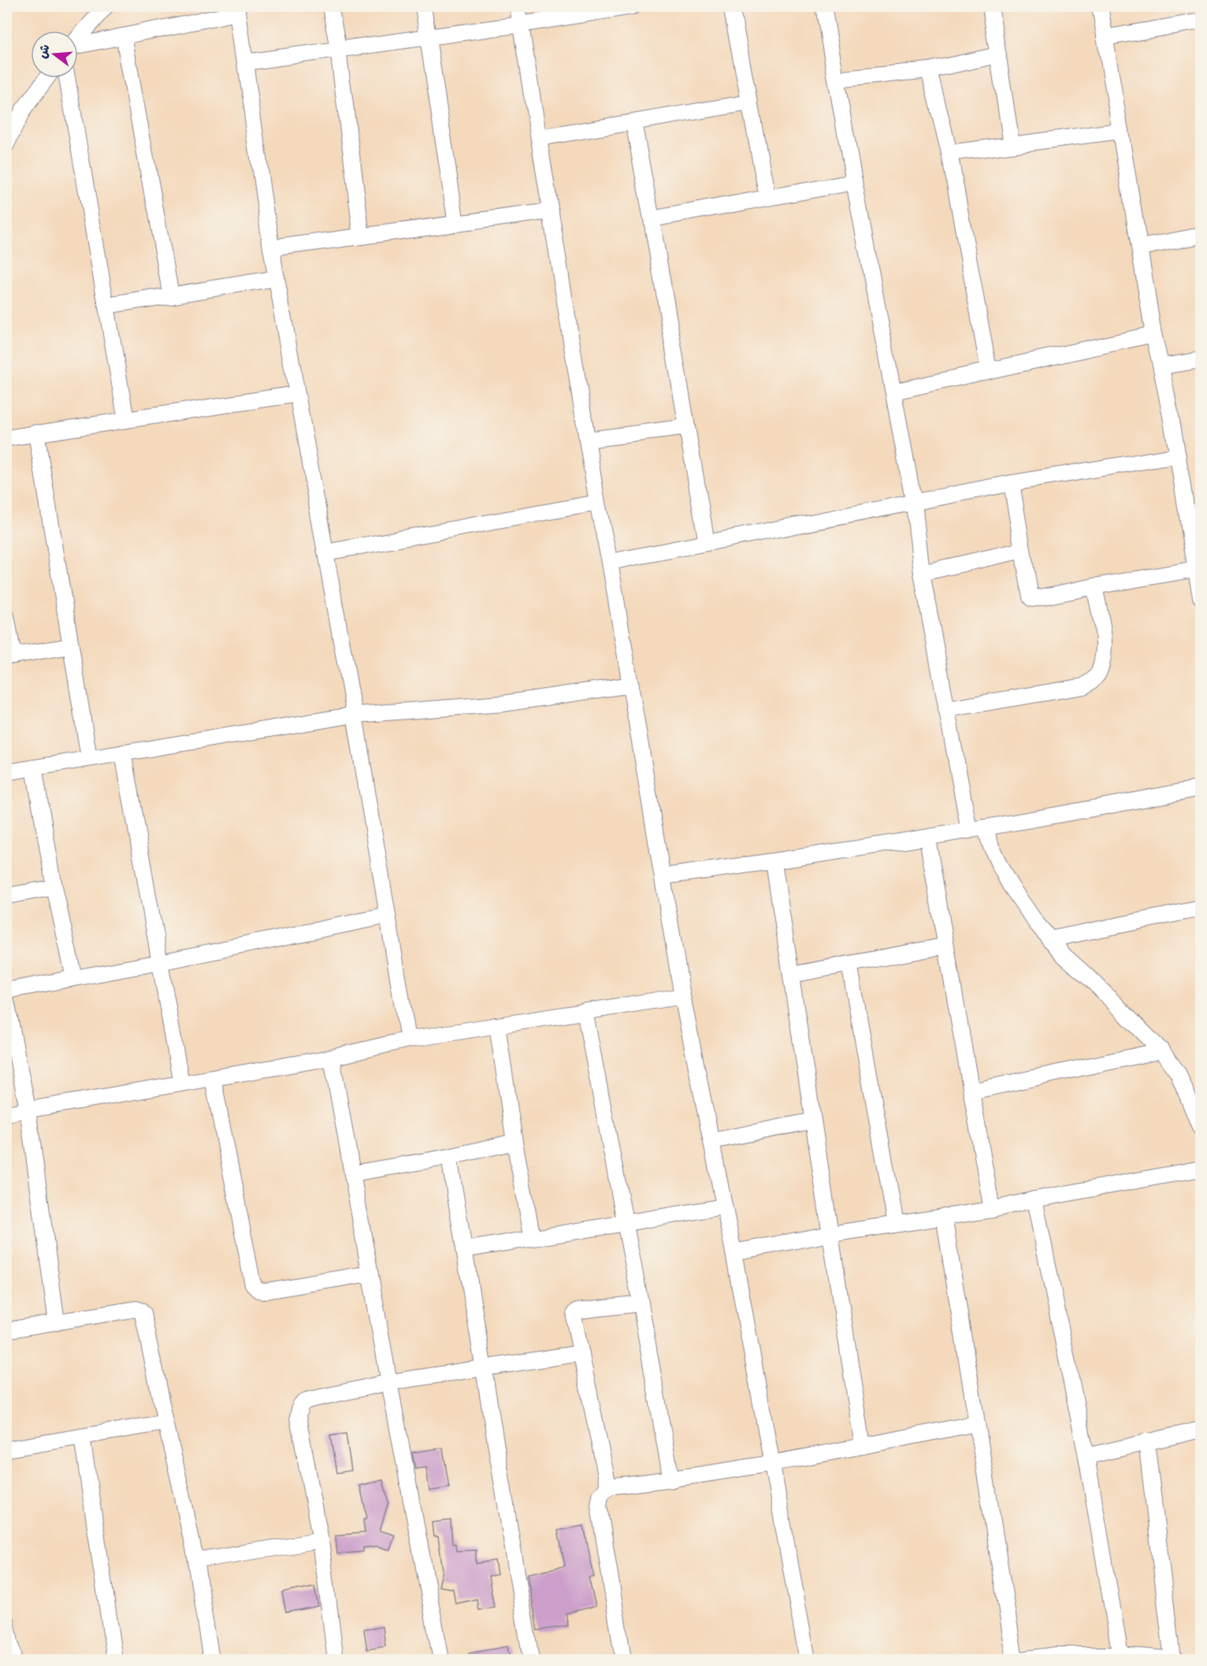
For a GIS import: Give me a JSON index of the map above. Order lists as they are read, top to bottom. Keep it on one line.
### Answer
{"north":"left"}
